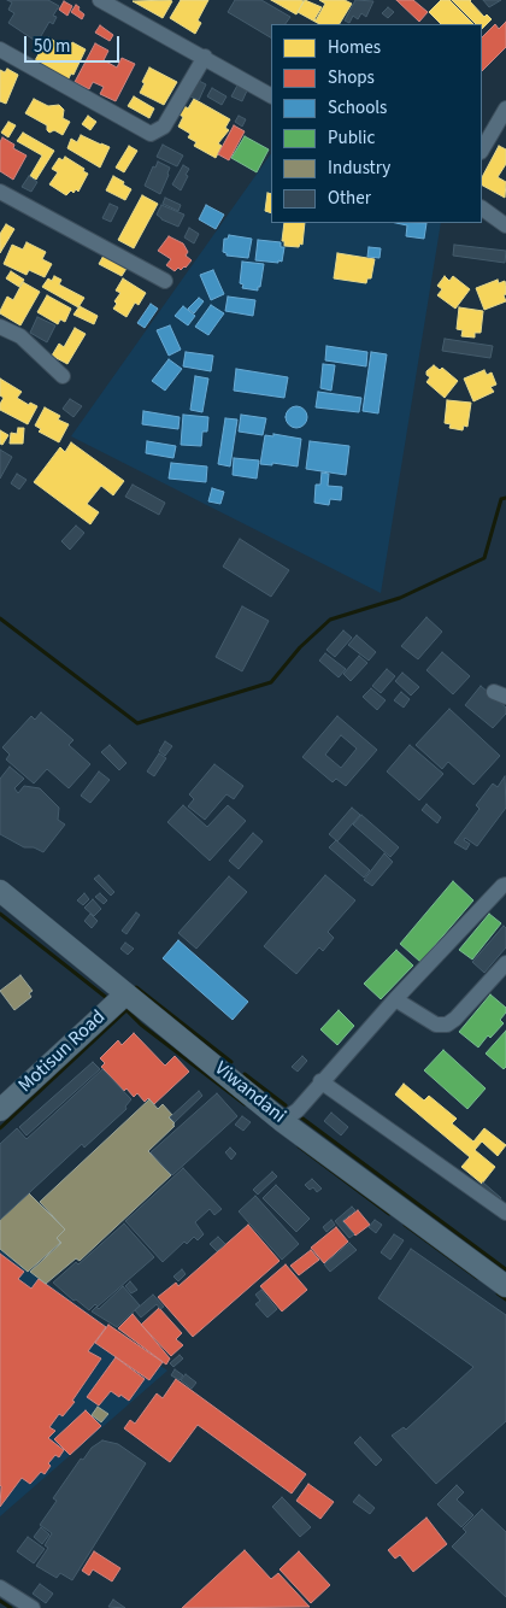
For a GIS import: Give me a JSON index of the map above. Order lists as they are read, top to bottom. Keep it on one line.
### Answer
{"streets":{"street":["Motisun Road","Viwandani"]},"crossings":[["Motisun Road","Viwandani"]],"legend":["Homes","Shops","Schools","Public","Industry","Other"],"scale_bar":"50 m"}
